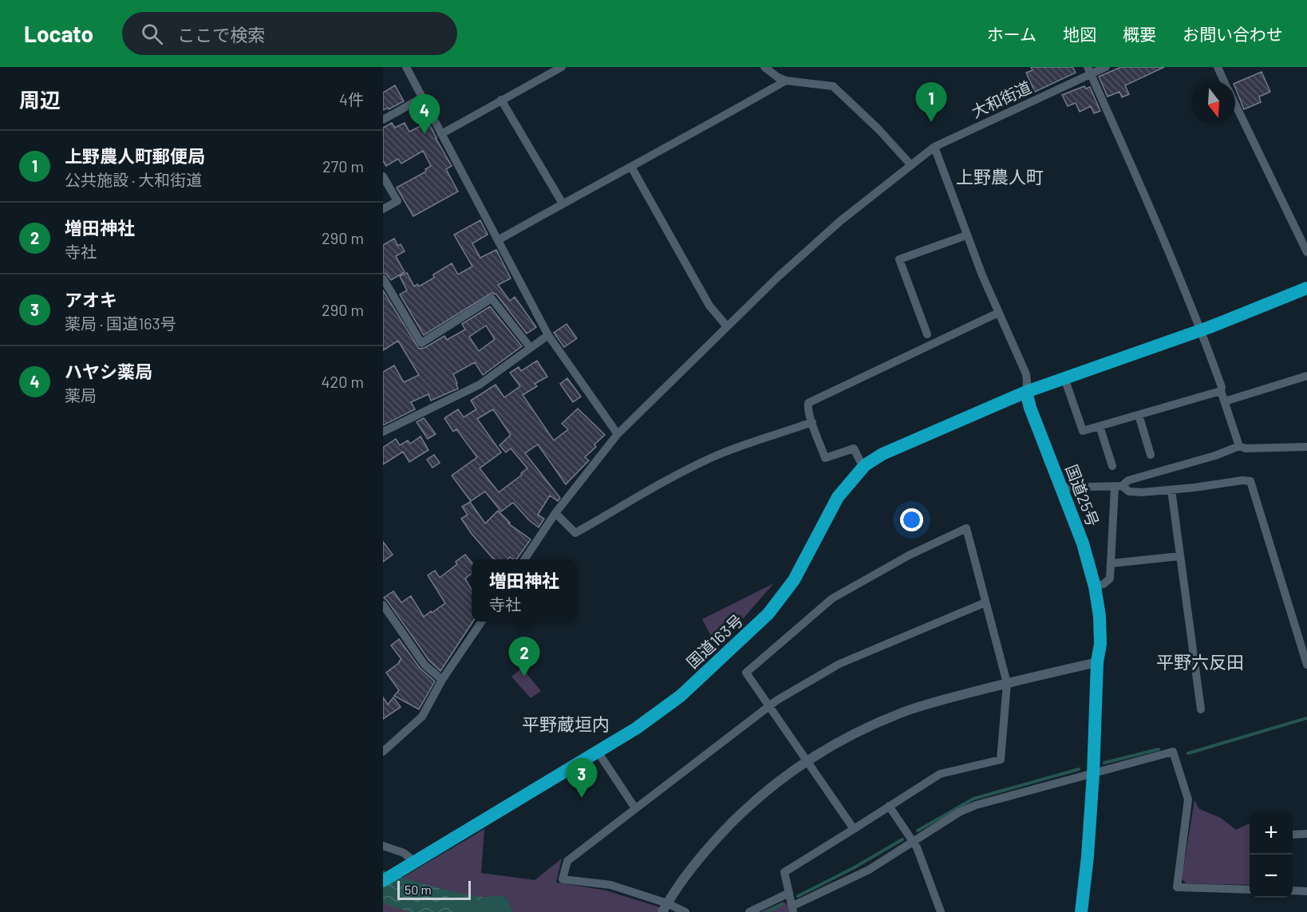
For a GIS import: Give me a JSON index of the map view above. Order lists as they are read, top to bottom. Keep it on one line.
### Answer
{"streets":{"highway":["国道25号","国道163号"],"street":["大和街道"]},"crossings":[["国道25号","国道163号"]],"districts":["上野農人町","平野六反田","平野蔵垣内"],"scale_bar":"50 m","north":"bottom","page":{"header":"Locato","search":"ここで検索","nav":["ホーム","地図","概要","お問い合わせ"],"heading":["周辺","4件"],"pins":["1","4","2","3"],"list":[{"mark":"1","name":"上野農人町郵便局","note":"公共施設 · 大和街道","value":"270 m"},{"mark":"2","name":"増田神社","note":"寺社","value":"290 m"},{"mark":"3","name":"アオキ","note":"薬局 · 国道163号","value":"290 m"},{"mark":"4","name":"ハヤシ薬局","note":"薬局","value":"420 m"}],"popup":["増田神社","寺社"],"map_buttons":["+","−"],"scale":"50 m"}}
